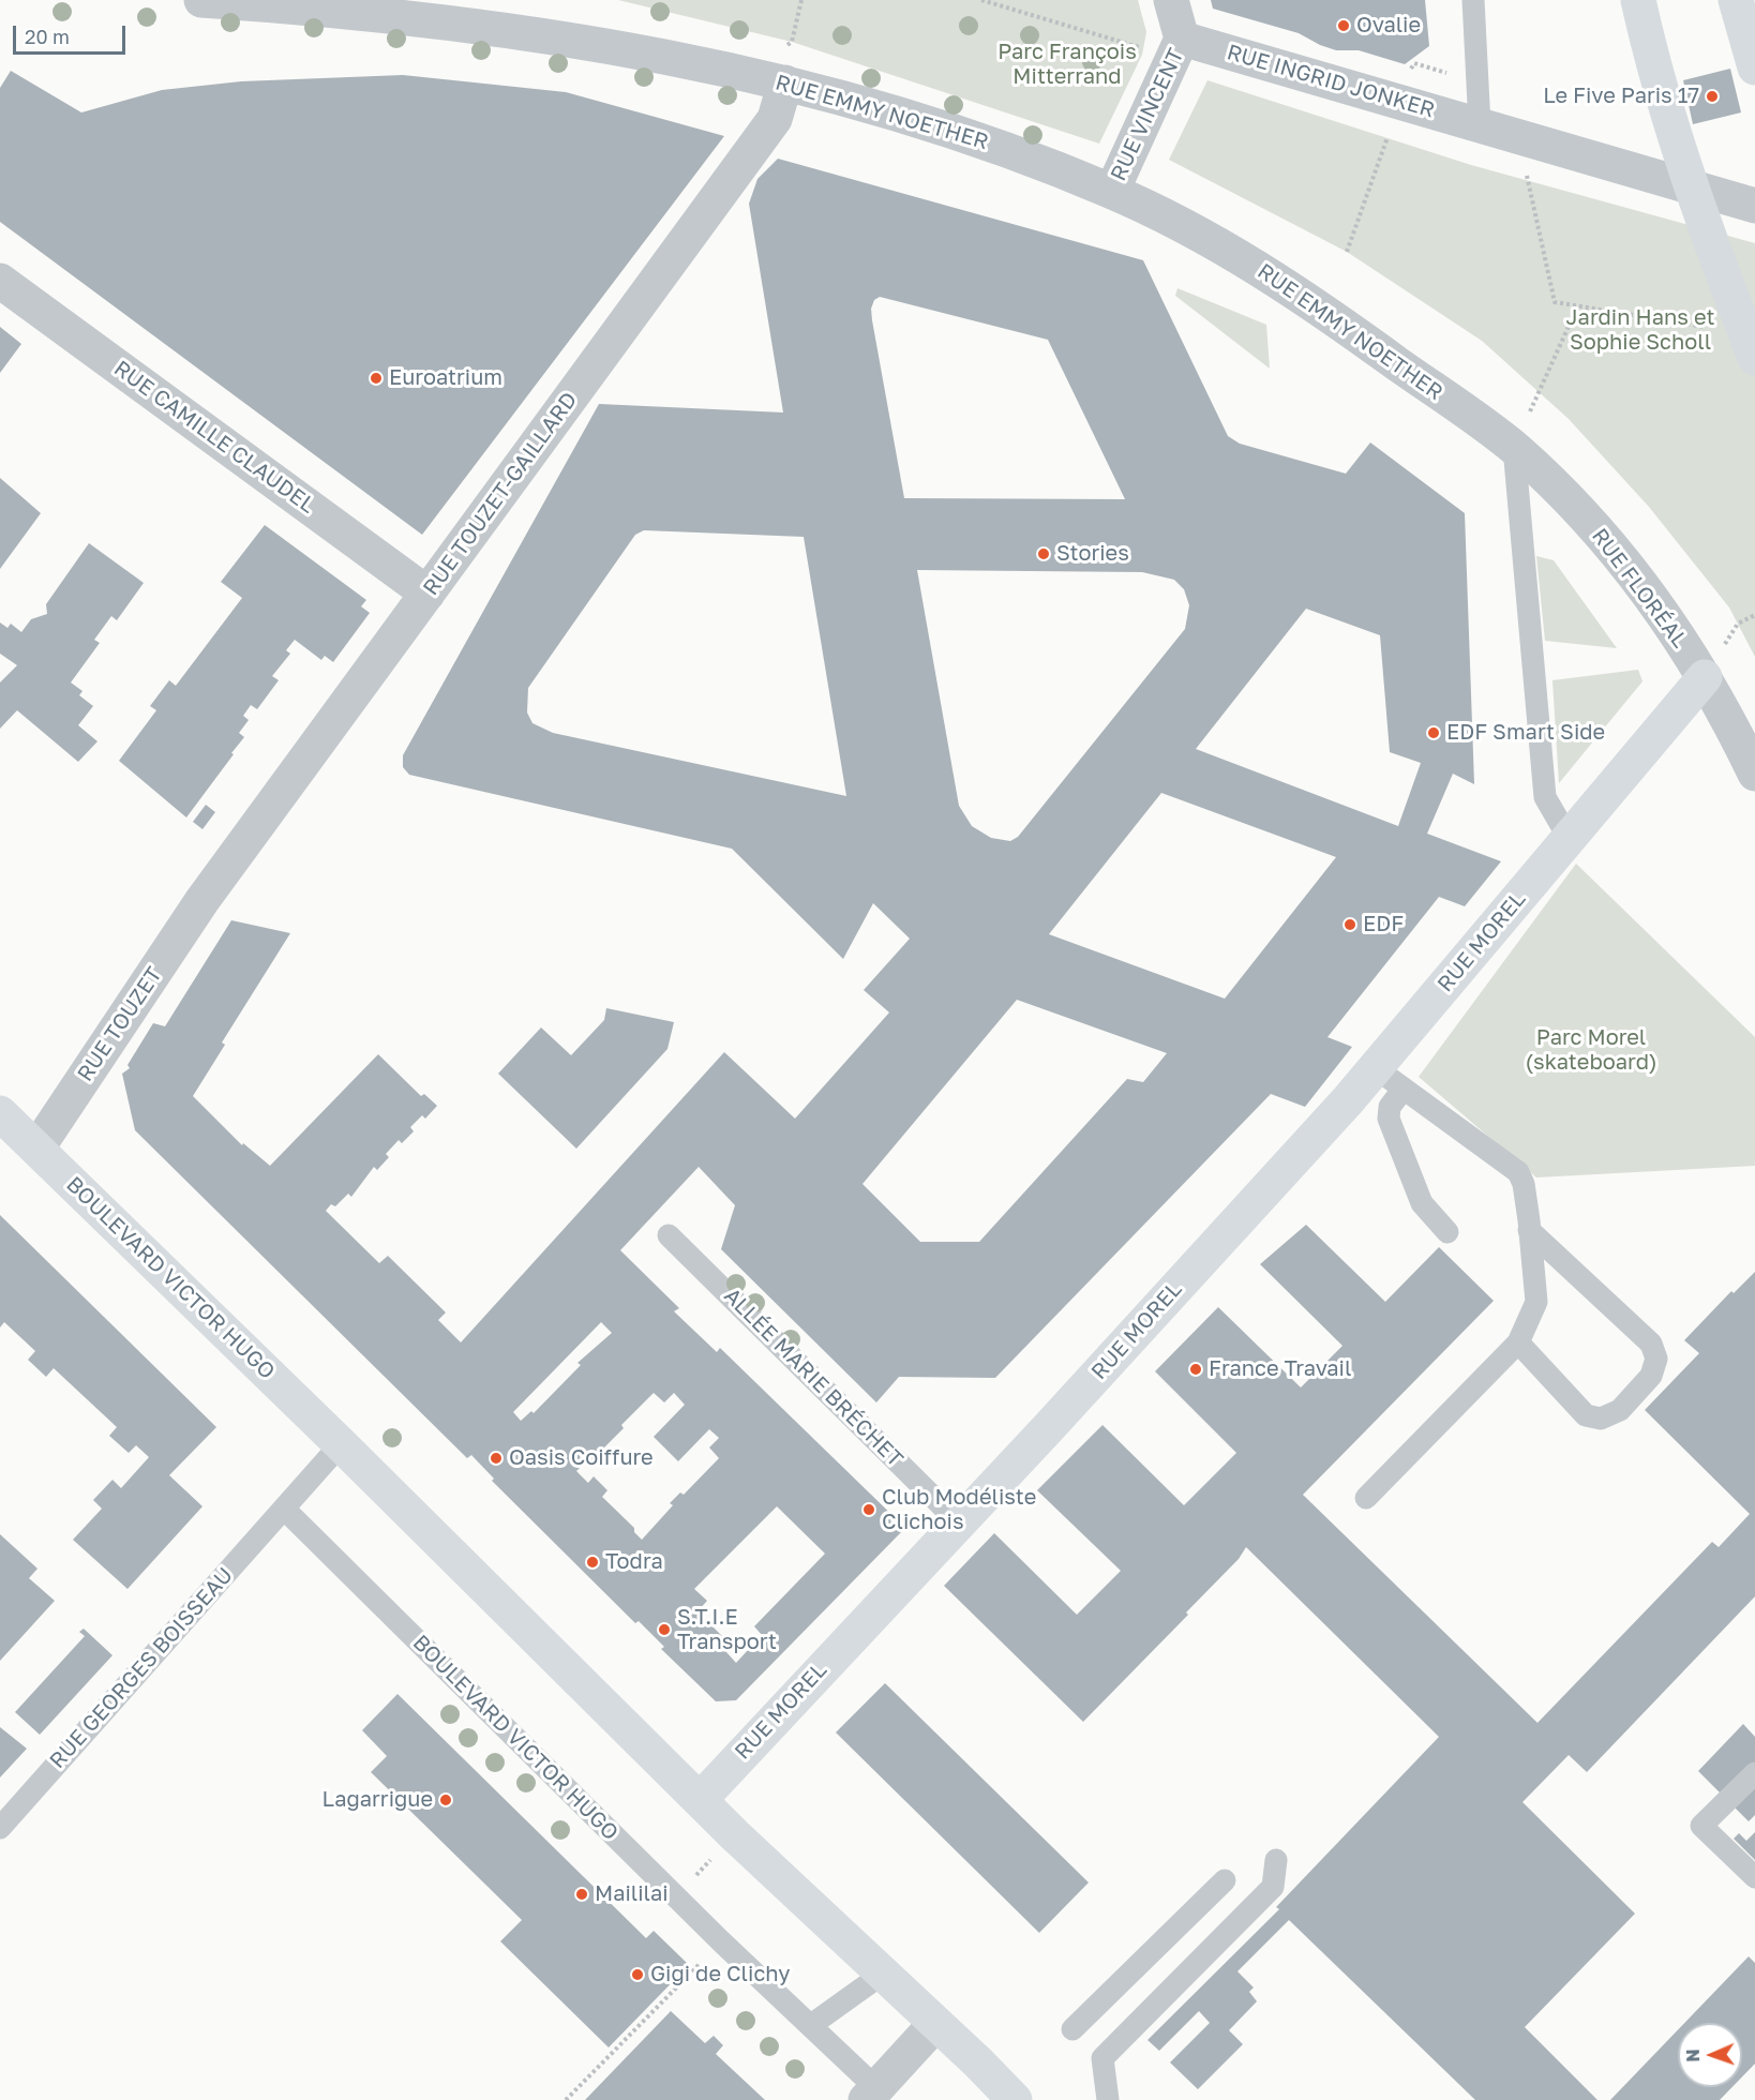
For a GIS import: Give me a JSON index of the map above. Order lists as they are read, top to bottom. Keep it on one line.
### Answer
{"streets":{"main road":["RUE MOREL","BOULEVARD VICTOR HUGO"],"street":["RUE INGRID JONKER","RUE EMMY NOETHER","RUE VINCENT","RUE CAMILLE CLAUDEL","RUE TOUZET-GAILLARD","RUE FLORÉAL","RUE TOUZET"],"lane":["ALLÉE MARIE BRÉCHET","RUE GEORGES BOISSEAU"]},"crossings":[["RUE INGRID JONKER","RUE VINCENT"],["RUE EMMY NOETHER","RUE VINCENT"],["RUE EMMY NOETHER","RUE TOUZET-GAILLARD"],["RUE EMMY NOETHER","RUE FLORÉAL"],["RUE CAMILLE CLAUDEL","RUE TOUZET-GAILLARD"],["RUE TOUZET-GAILLARD","RUE TOUZET"],["RUE FLORÉAL","RUE MOREL"],["RUE MOREL","BOULEVARD VICTOR HUGO"],["RUE MOREL","ALLÉE MARIE BRÉCHET"],["RUE TOUZET","BOULEVARD VICTOR HUGO"],["BOULEVARD VICTOR HUGO","RUE GEORGES BOISSEAU"]],"parks":["Parc François Mitterrand","Jardin Hans et Sophie Scholl","Parc Morel (skateboard)"],"places":["Ovalie","Le Five Paris 17","Euroatrium","Stories","EDF Smart Side","EDF","France Travail","Oasis Coiffure","Club Modéliste Clichois","Todra","S.T.I.E Transport","Lagarrigue","Maililai","Gigi de Clichy"],"scale_bar":"20 m","north":"left"}
